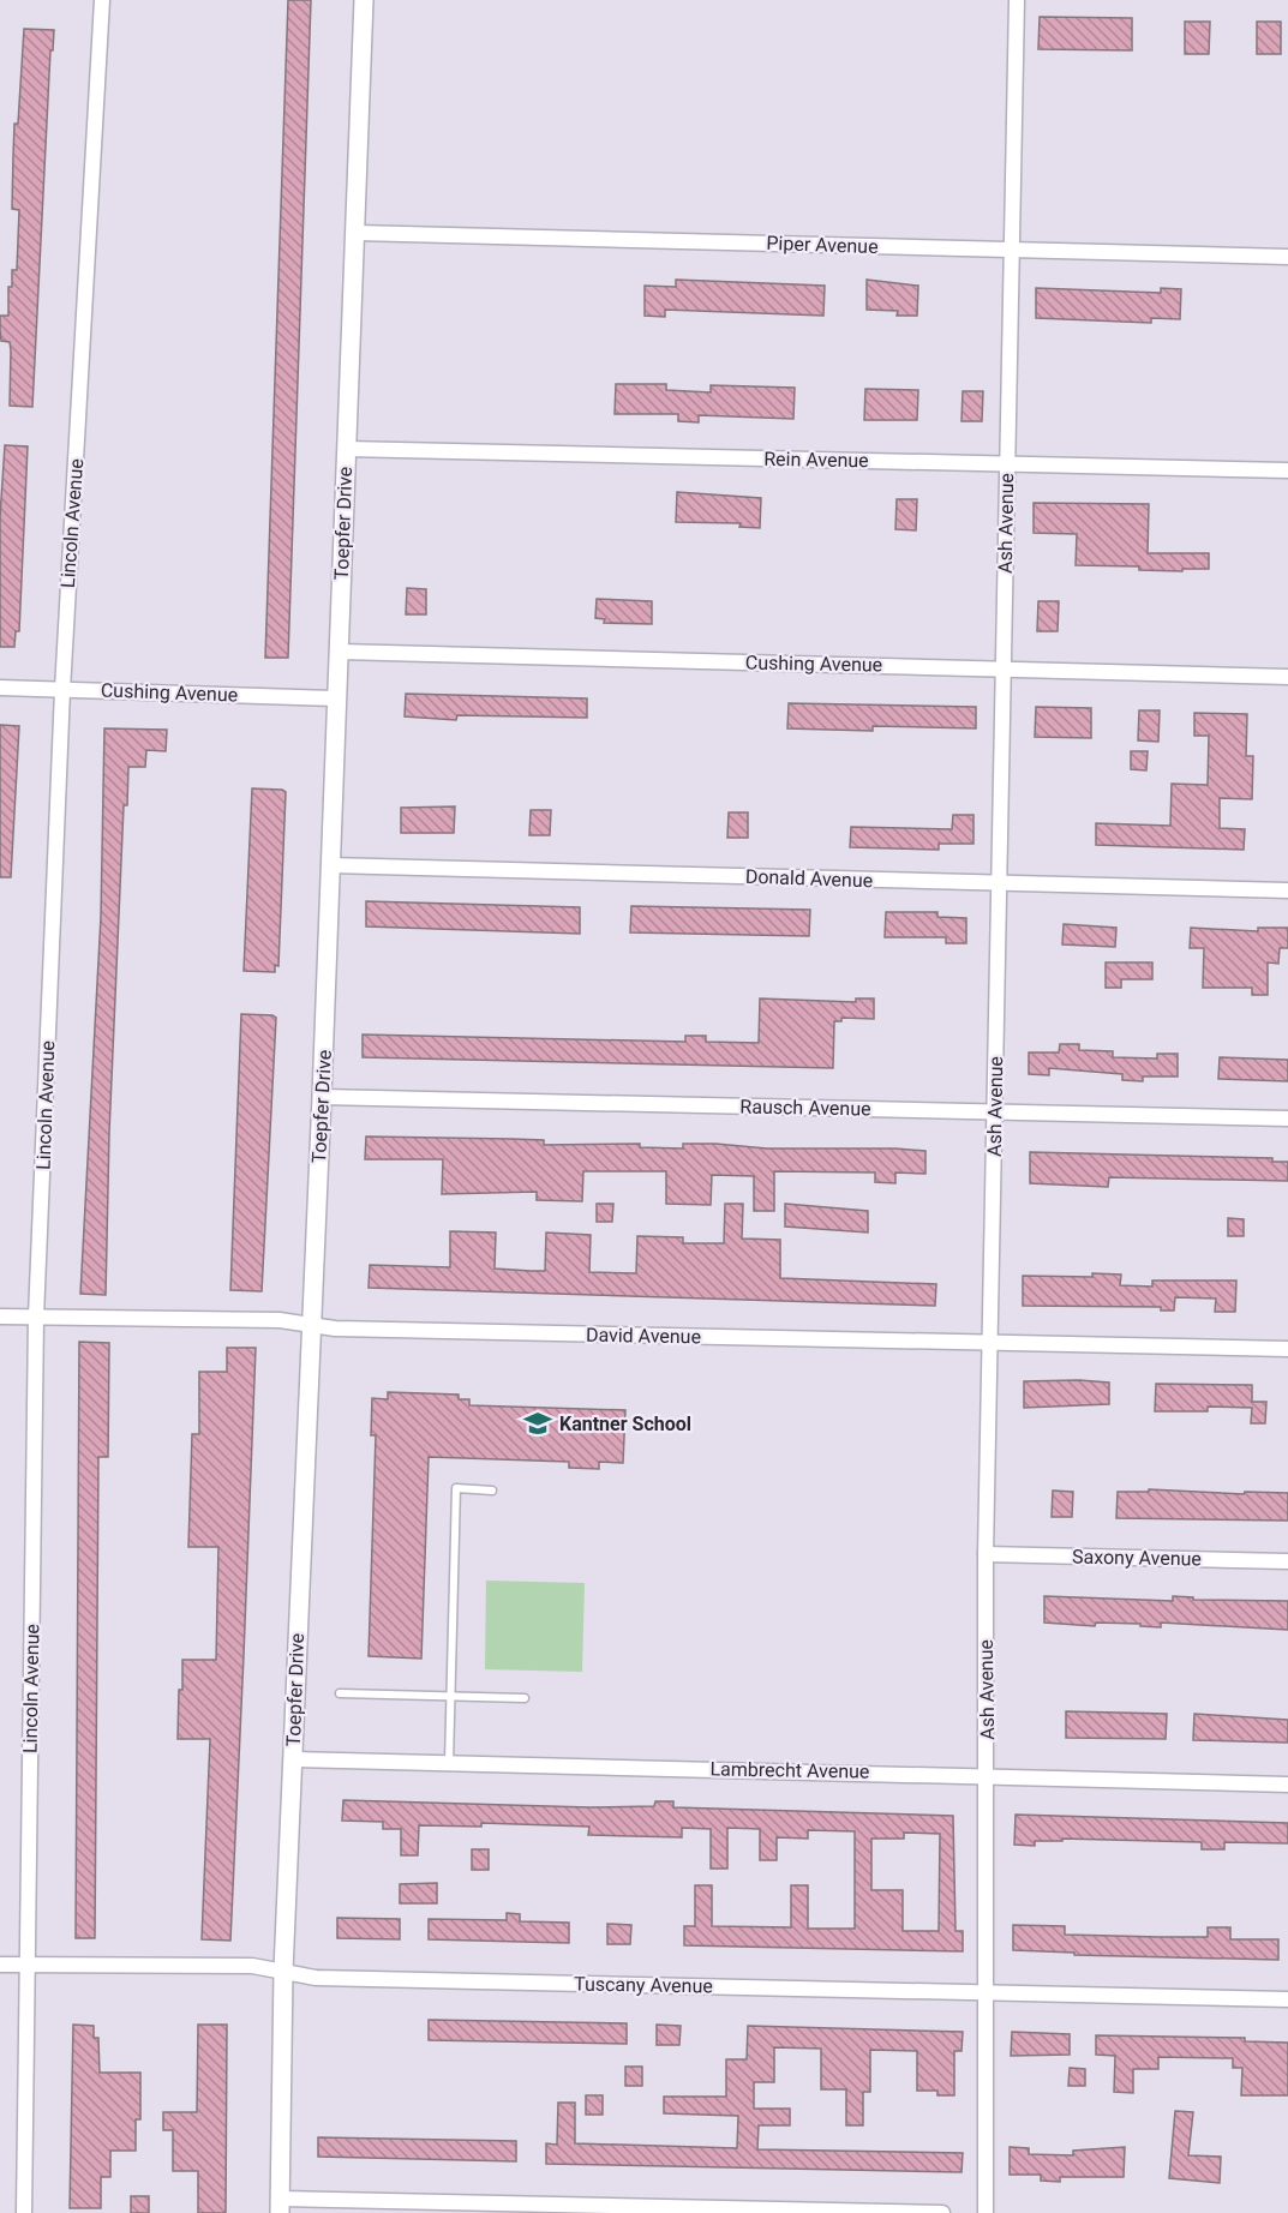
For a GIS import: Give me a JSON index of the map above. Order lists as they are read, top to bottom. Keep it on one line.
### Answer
{"streets":{"street":["Piper Avenue","Rein Avenue","Lincoln Avenue","Toepfer Drive","Ash Avenue","Cushing Avenue","Donald Avenue","Rausch Avenue","David Avenue","Saxony Avenue","Lambrecht Avenue","Tuscany Avenue"]},"crossings":[["Piper Avenue","Toepfer Drive"],["Piper Avenue","Ash Avenue"],["Rein Avenue","Toepfer Drive"],["Rein Avenue","Ash Avenue"],["Lincoln Avenue","Cushing Avenue"],["Lincoln Avenue","David Avenue"],["Lincoln Avenue","Tuscany Avenue"],["Toepfer Drive","Cushing Avenue"],["Toepfer Drive","Donald Avenue"],["Toepfer Drive","Rausch Avenue"],["Toepfer Drive","David Avenue"],["Toepfer Drive","Lambrecht Avenue"],["Toepfer Drive","Tuscany Avenue"],["Ash Avenue","Cushing Avenue"],["Ash Avenue","Donald Avenue"],["Ash Avenue","Rausch Avenue"],["Ash Avenue","David Avenue"],["Ash Avenue","Saxony Avenue"],["Ash Avenue","Lambrecht Avenue"],["Ash Avenue","Tuscany Avenue"]],"places":{"school or university":["Kantner School"]}}
